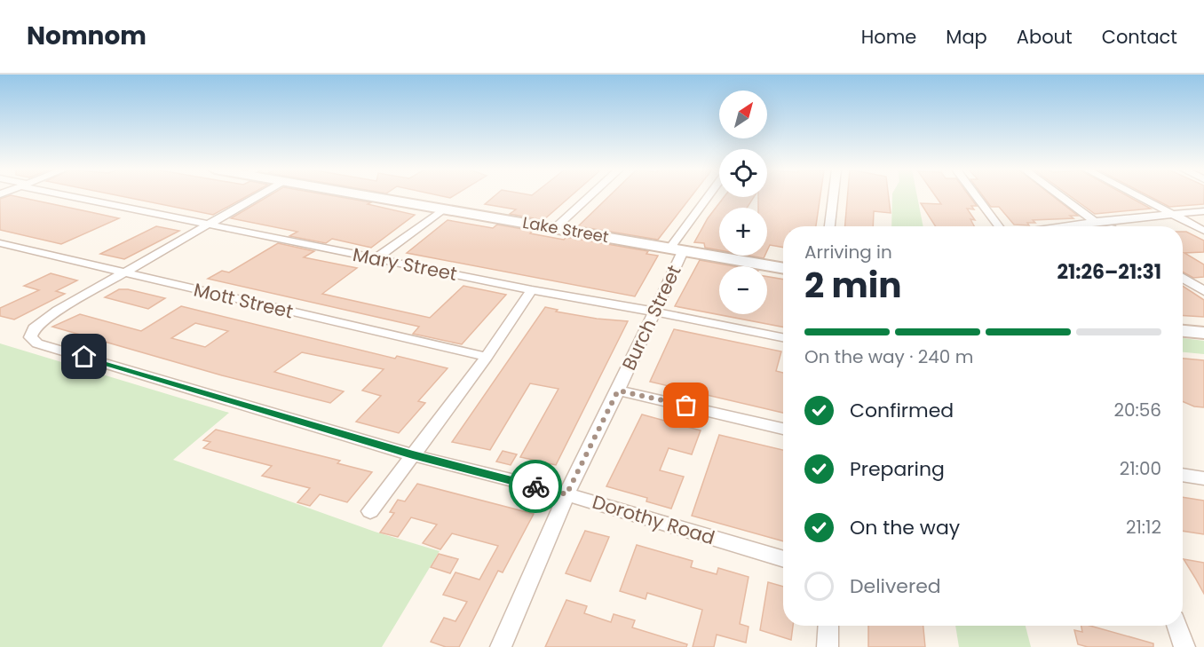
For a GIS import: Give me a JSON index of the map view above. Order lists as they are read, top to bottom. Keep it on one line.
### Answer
{"streets":{"main road":["Lake Street"],"street":["Mary Street","Mott Street","Burch Street","Dorothy Road"]},"crossings":[["Lake Street","Burch Street"],["Mary Street","Burch Street"],["Mott Street","Dorothy Road"],["Burch Street","Dorothy Road"]],"north":"top right","page":{"header":"Nomnom","nav":["Home","Map","About","Contact"],"map_buttons":["+","−"],"heading":["2 min","Arriving in","21:26–21:31"],"bar":"On the way · 240 m","list":[["Confirmed","20:56"],["Preparing","21:00"],["On the way","21:12"],"Delivered"]}}
